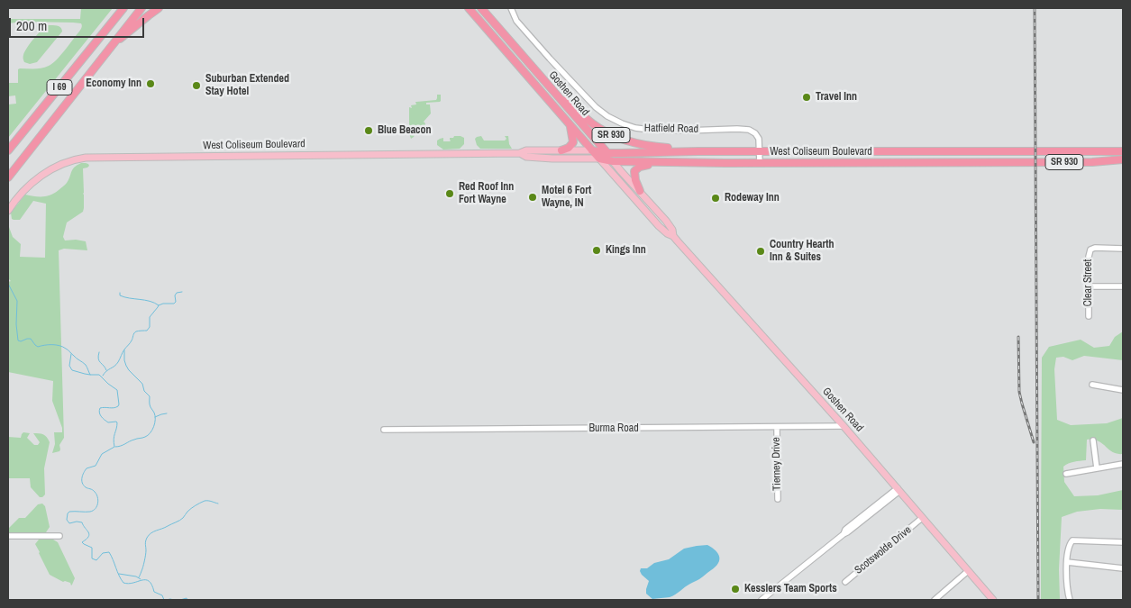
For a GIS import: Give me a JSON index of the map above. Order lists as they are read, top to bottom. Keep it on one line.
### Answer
{"streets":{"highway":["I 69","Goshen Road","SR 930","West Coliseum Boulevard"],"street":["Hatfield Road","Clear Street","Burma Road","Tierney Drive","Scotswolde Drive"]},"crossings":[["Goshen Road","SR 930"],["Goshen Road","West Coliseum Boulevard"],["Goshen Road","Burma Road"],["Goshen Road","Scotswolde Drive"],["Hatfield Road","West Coliseum Boulevard"],["SR 930","West Coliseum Boulevard"],["Burma Road","Tierney Drive"]],"places":["Economy Inn","Suburban Extended Stay Hotel","Travel Inn","Blue Beacon","Red Roof Inn Fort Wayne","Motel 6 Fort Wayne, IN","Rodeway Inn","Kings Inn","Country Hearth Inn & Suites","Kesslers Team Sports"],"scale_bar":"200 m"}
